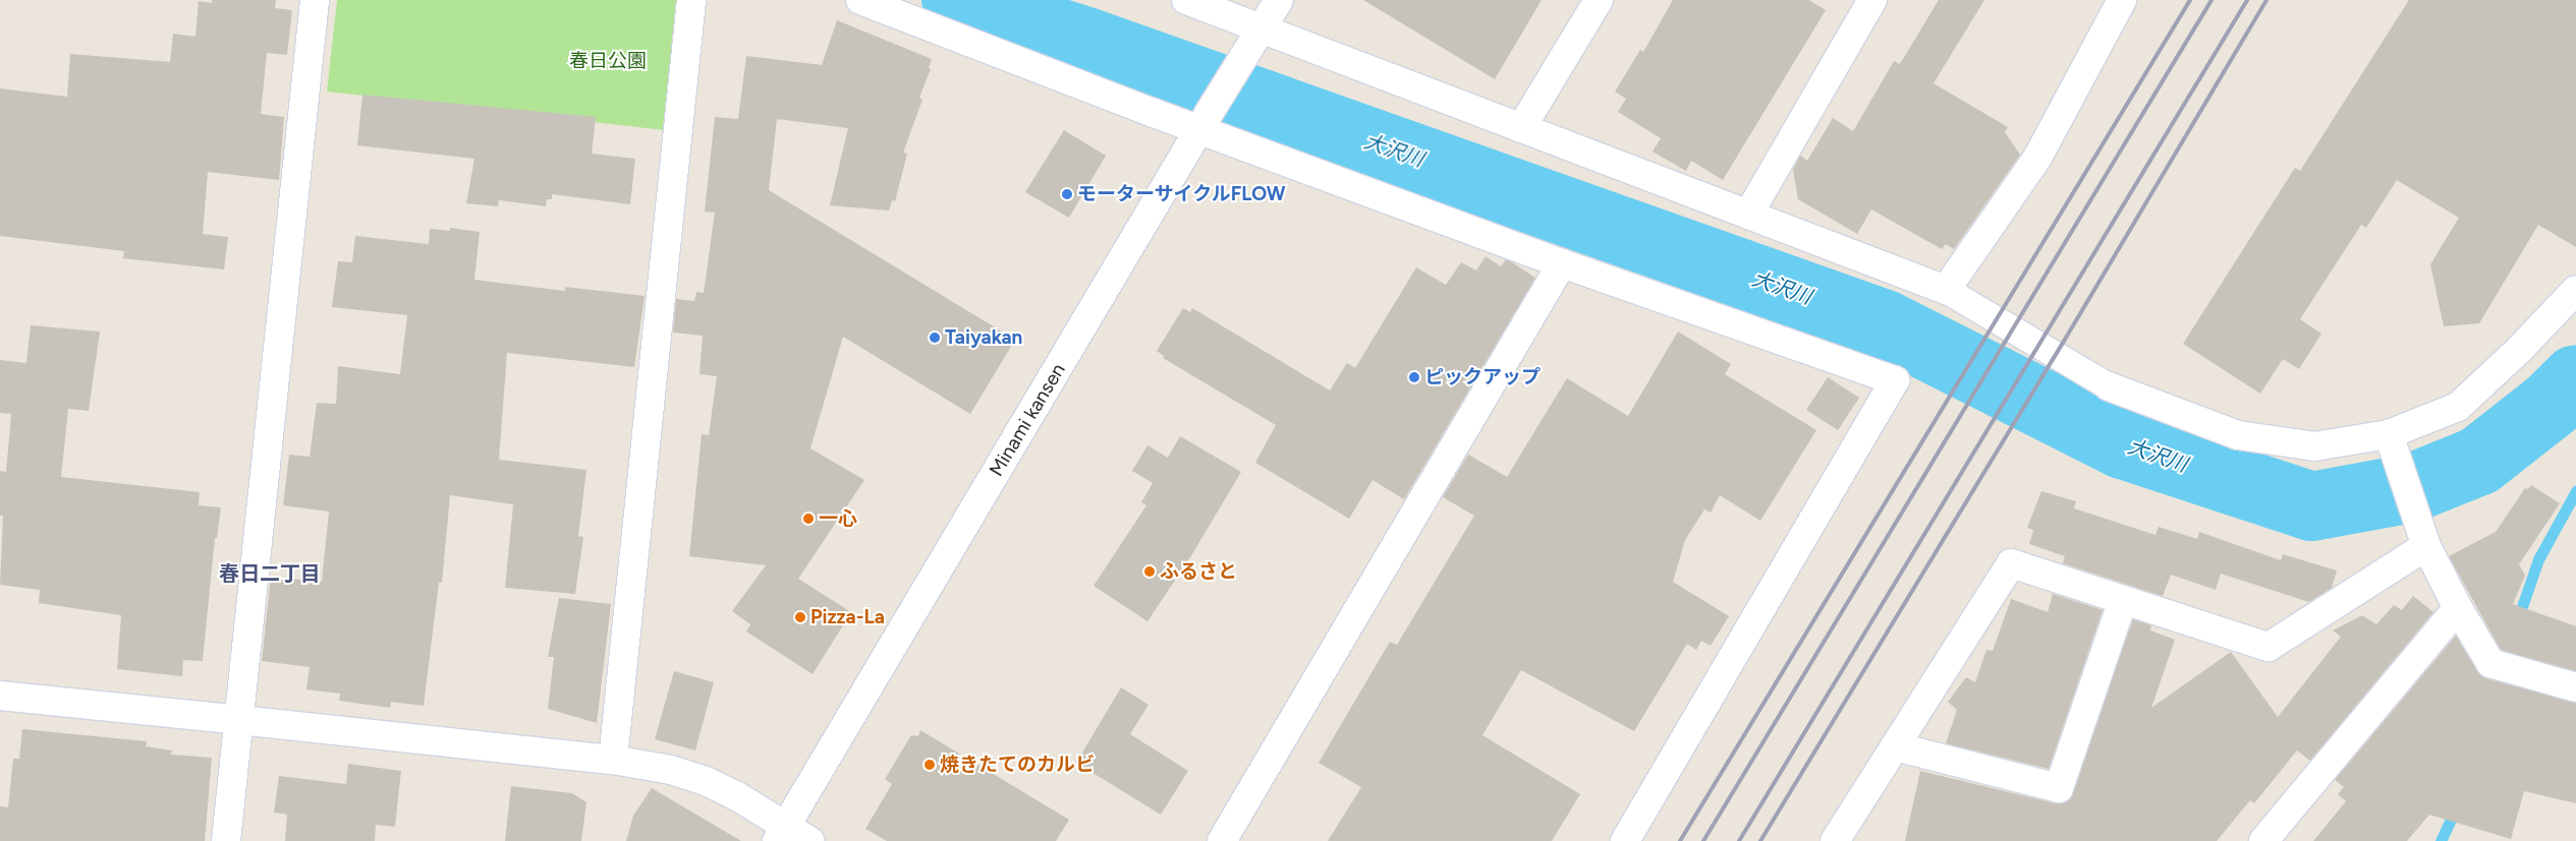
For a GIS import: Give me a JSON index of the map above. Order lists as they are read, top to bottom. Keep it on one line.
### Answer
{"streets":{"street":["Minami kansen"]},"districts":["春日二丁目"],"water":["大沢川"],"parks":["春日公園"],"places":["モーターサイクルFLOW","Taiyakan","ピックアップ","一心","ふるさと","Pizza-La","焼きたてのカルビ"]}
